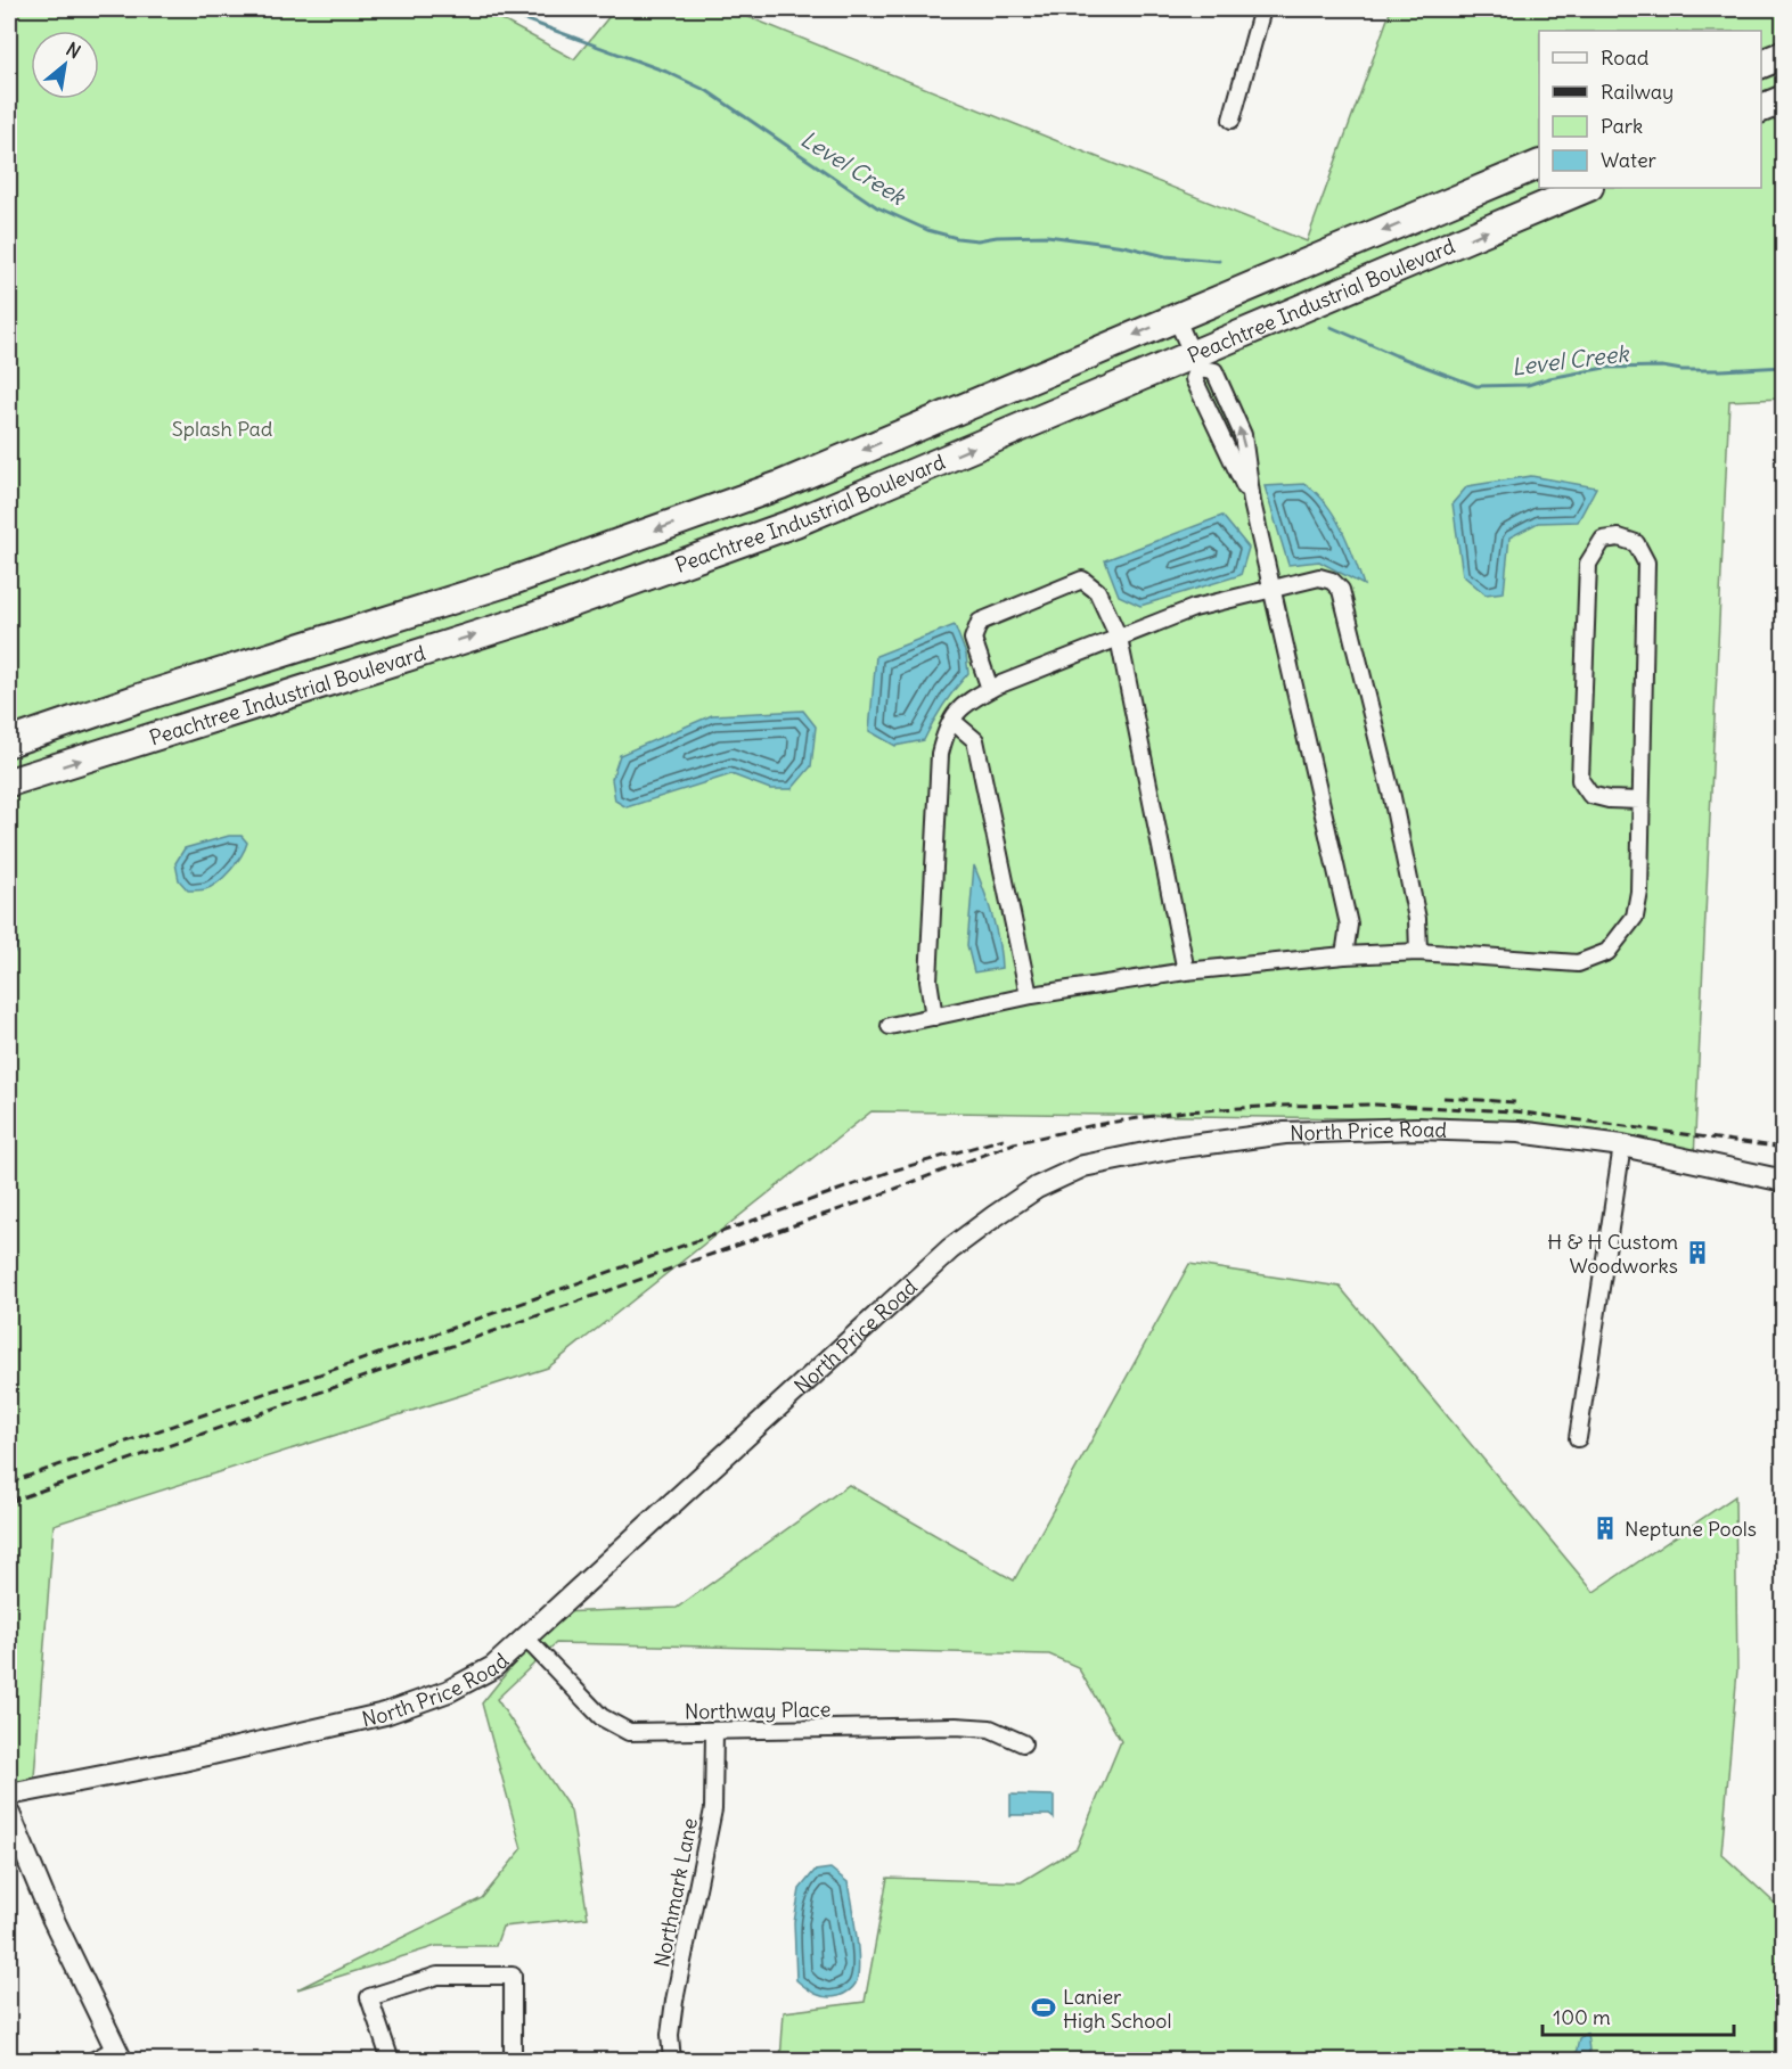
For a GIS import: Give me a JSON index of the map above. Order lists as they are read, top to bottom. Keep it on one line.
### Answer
{"streets":{"highway":["Peachtree Industrial Boulevard"],"street":["North Price Road","Northway Place","Northmark Lane"]},"crossings":[["North Price Road","Northway Place"],["Northway Place","Northmark Lane"]],"water":["Level Creek"],"parks":["Splash Pad"],"places":{"building":["H & H Custom Woodworks","Neptune Pools"],"sports":["Lanier High School"]},"legend":["Road","Railway","Park","Water"],"scale_bar":"100 m","north":"top right"}
